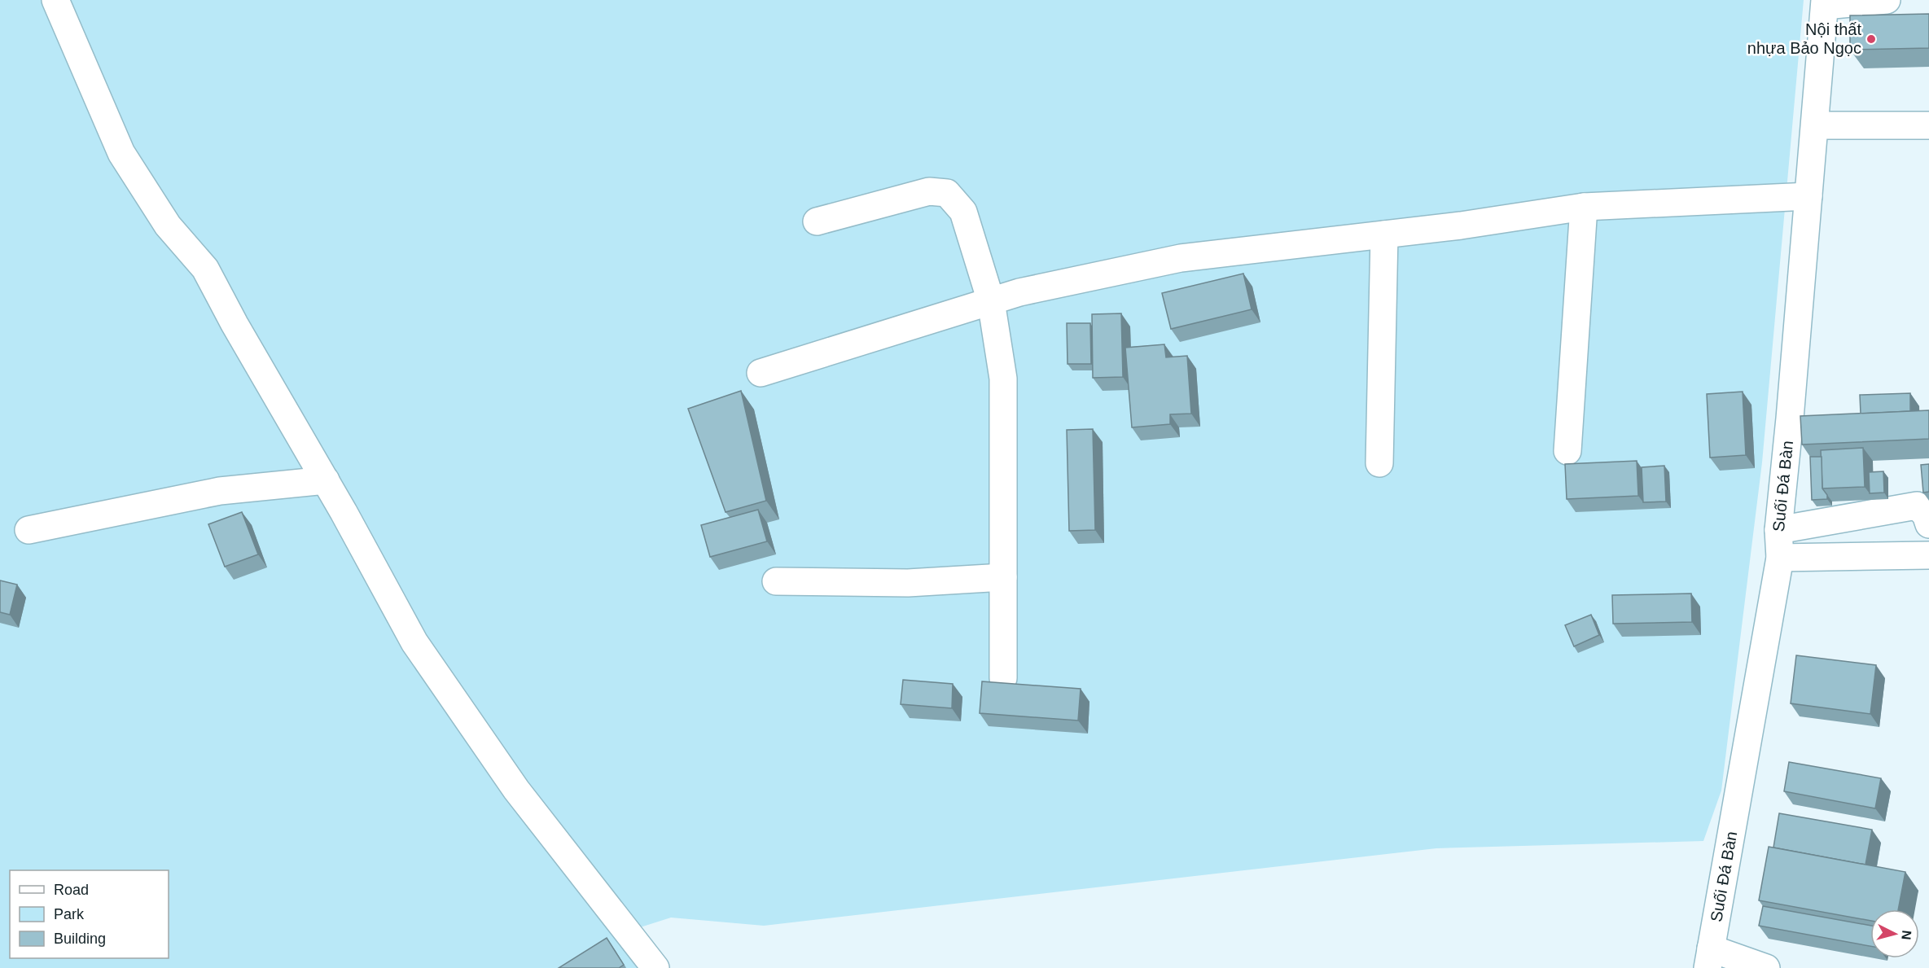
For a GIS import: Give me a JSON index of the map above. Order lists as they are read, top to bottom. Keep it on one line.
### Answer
{"streets":{"street":["Suối Đá Bàn"]},"places":["Nội thất nhựa Bảo Ngọc"],"legend":["Road","Park","Building"],"north":"right"}
